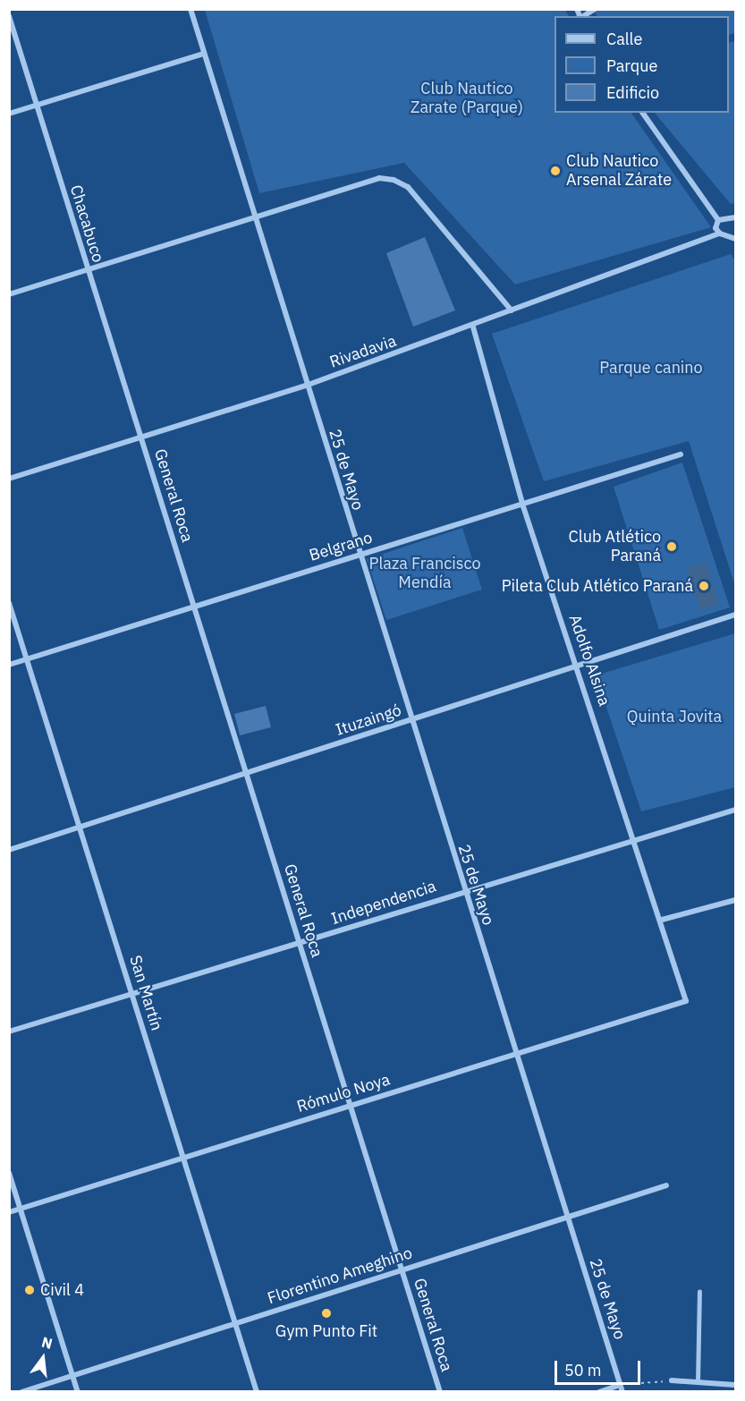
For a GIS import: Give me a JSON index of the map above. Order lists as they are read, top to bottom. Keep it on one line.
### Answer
{"streets":{"street":["Chacabuco","Rivadavia","25 de Mayo","General Roca","Belgrano","Adolfo Alsina","Ituzaingó","Independencia","San Martín","Rómulo Noya","Florentino Ameghino"]},"crossings":[["Chacabuco","Rivadavia"],["Chacabuco","General Roca"],["Rivadavia","25 de Mayo"],["Rivadavia","General Roca"],["Rivadavia","Adolfo Alsina"],["25 de Mayo","Belgrano"],["25 de Mayo","Ituzaingó"],["25 de Mayo","Independencia"],["25 de Mayo","Rómulo Noya"],["25 de Mayo","Florentino Ameghino"],["General Roca","Belgrano"],["General Roca","Ituzaingó"],["General Roca","Independencia"],["General Roca","Rómulo Noya"],["General Roca","Florentino Ameghino"],["Belgrano","Adolfo Alsina"],["Belgrano","San Martín"],["Adolfo Alsina","Ituzaingó"],["Adolfo Alsina","Independencia"],["Adolfo Alsina","Rómulo Noya"],["Ituzaingó","San Martín"],["Independencia","San Martín"],["San Martín","Rómulo Noya"],["San Martín","Florentino Ameghino"]],"parks":["Club Nautico Zarate (Parque)","Parque canino","Plaza Francisco Mendía","Quinta Jovita"],"places":["Club Nautico Arsenal Zárate","Club Atlético Paraná","Pileta Club Atlético Paraná","Civil 4","Gym Punto Fit"],"legend":["Calle","Parque","Edificio"],"scale_bar":"50 m","north":"top"}
